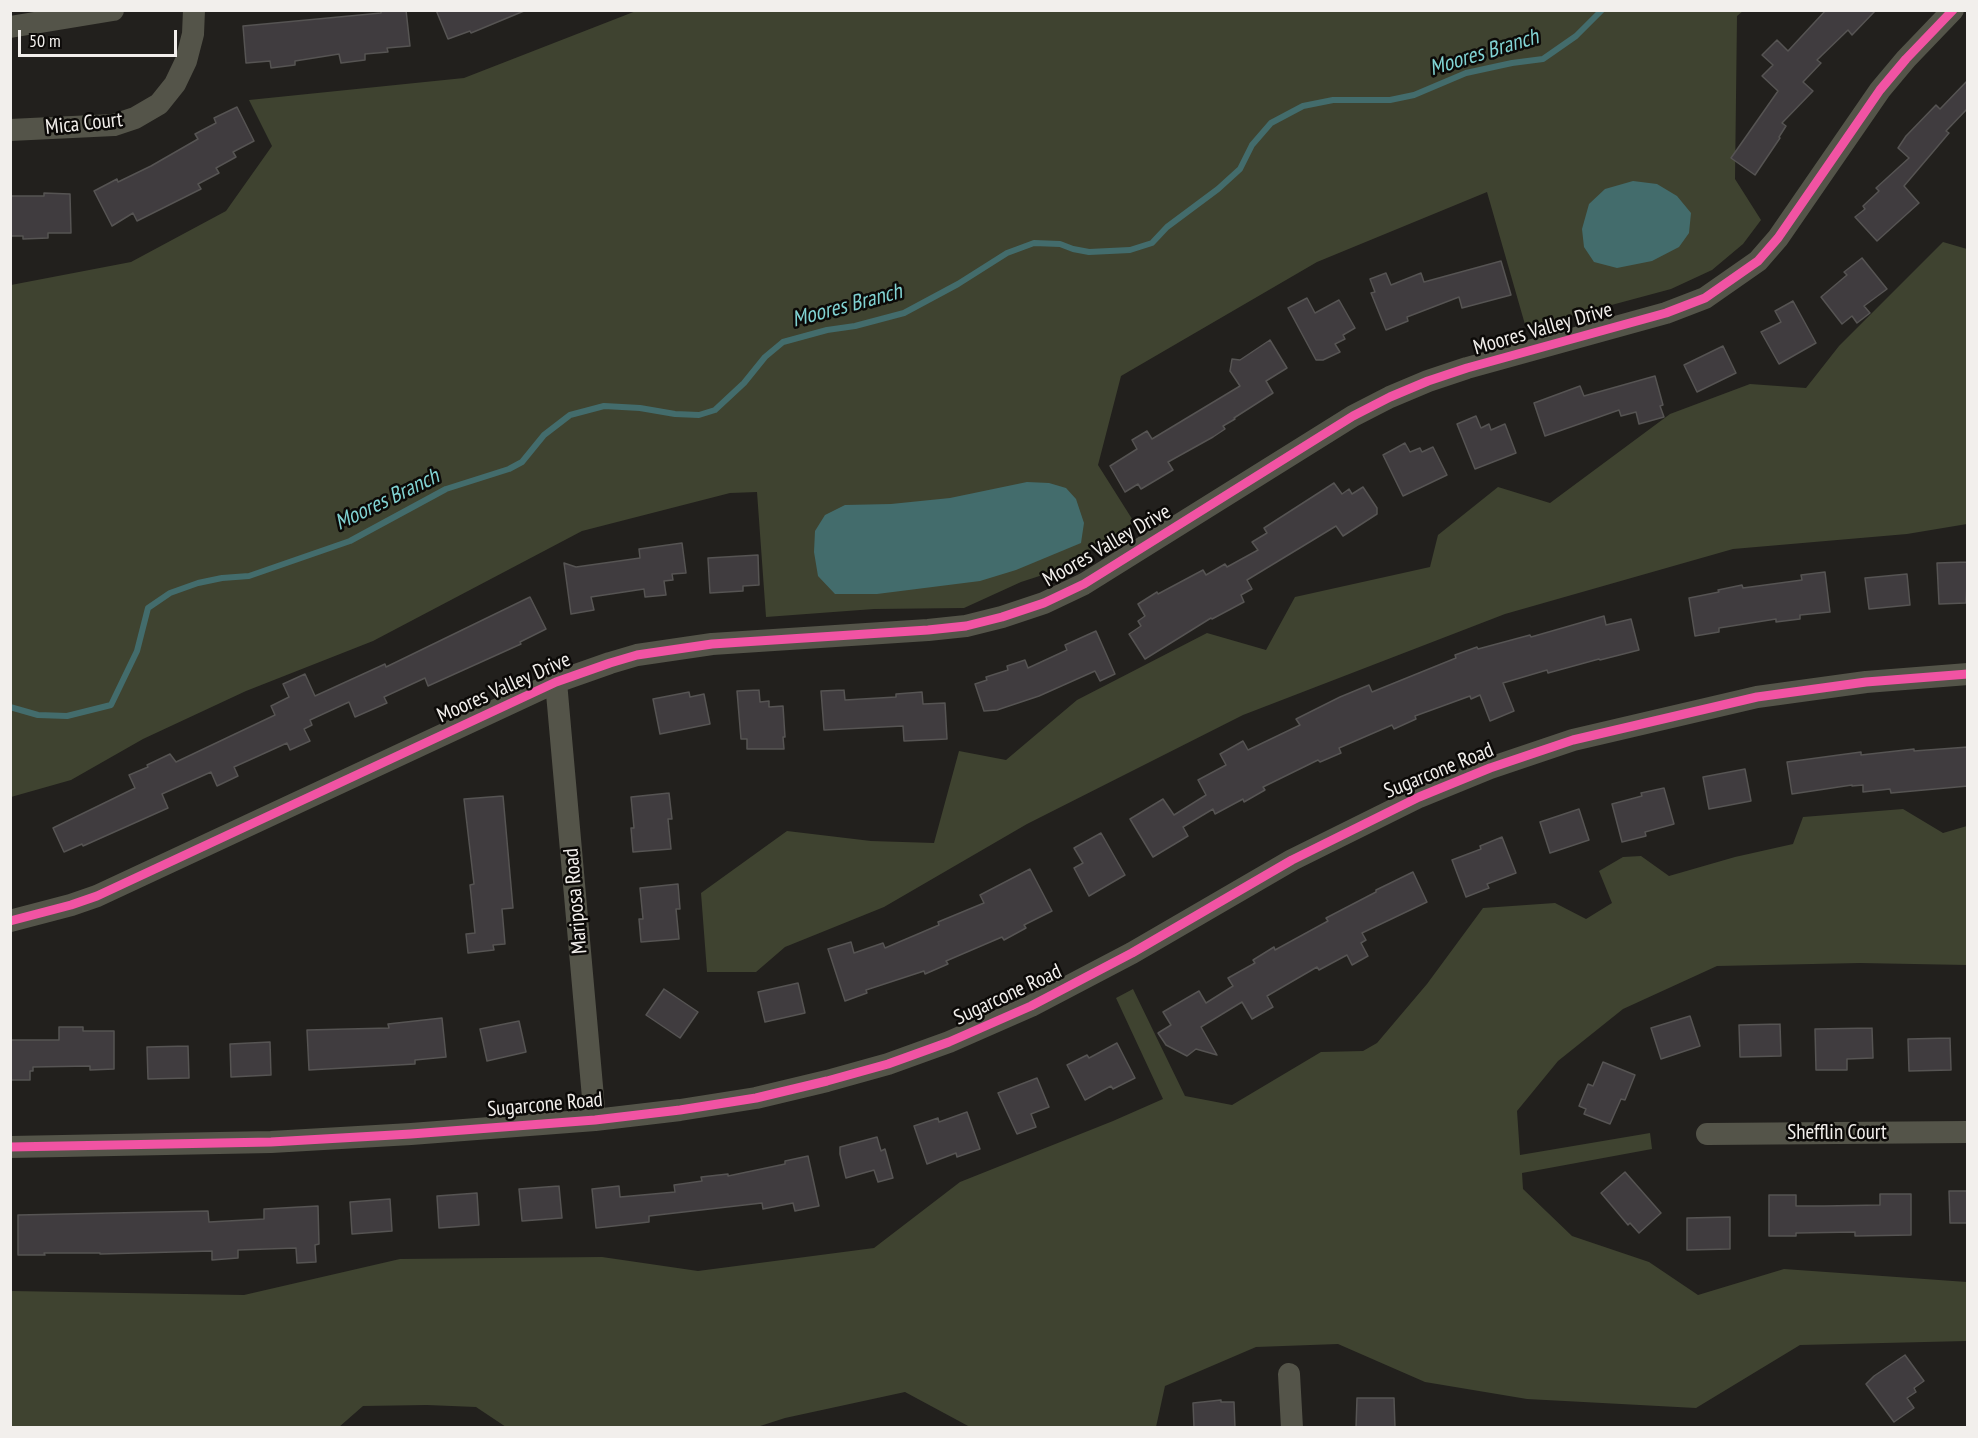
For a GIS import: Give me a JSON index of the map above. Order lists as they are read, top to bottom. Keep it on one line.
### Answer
{"streets":{"street":["Mica Court","Moores Valley Drive","Sugarcone Road","Mariposa Road","Shefflin Court"]},"crossings":[["Moores Valley Drive","Mariposa Road"],["Sugarcone Road","Mariposa Road"]],"water":["Moores Branch"],"scale_bar":"50 m"}
